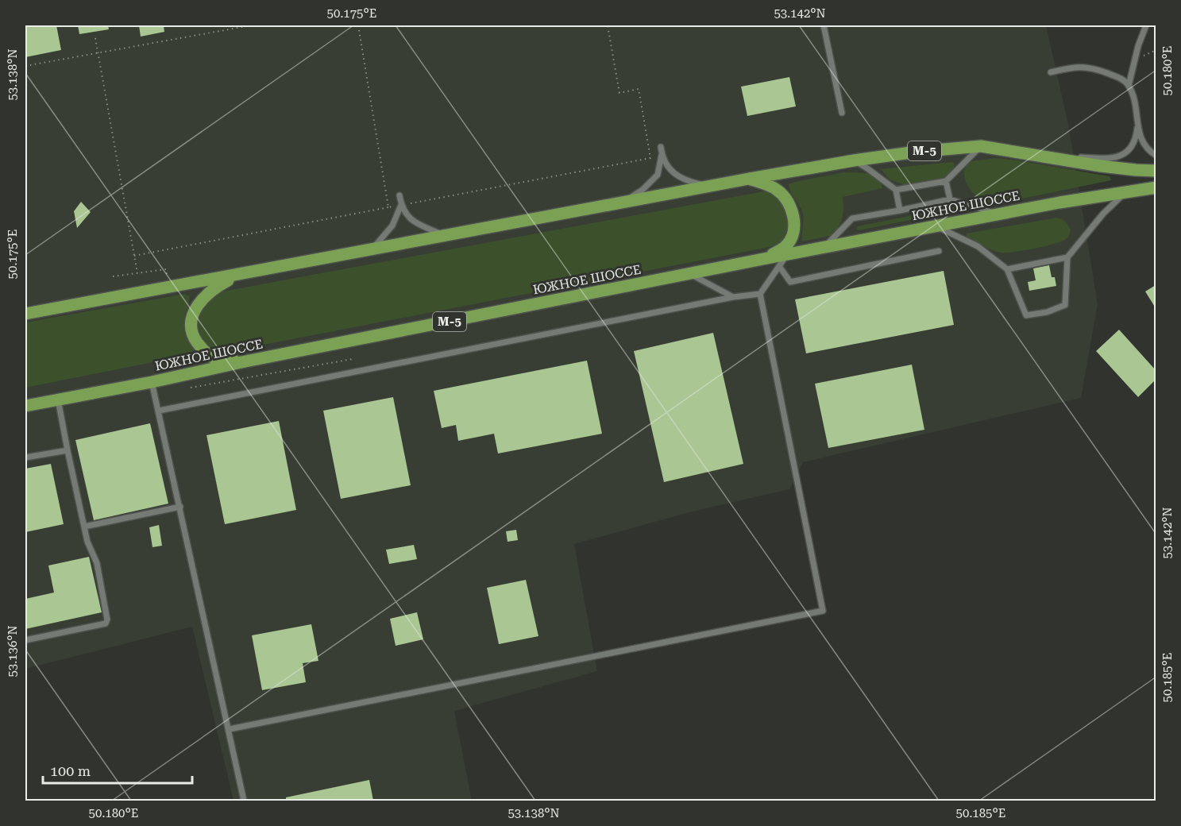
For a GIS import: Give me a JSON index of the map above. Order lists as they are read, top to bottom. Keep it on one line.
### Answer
{"streets":{"main road":["М-5","ЮЖНОЕ ШОССЕ"]},"scale_bar":"100 m","coordinates":["50.175°E","53.142°N","50.180°E","53.138°N","53.136°N","50.185°E"]}
